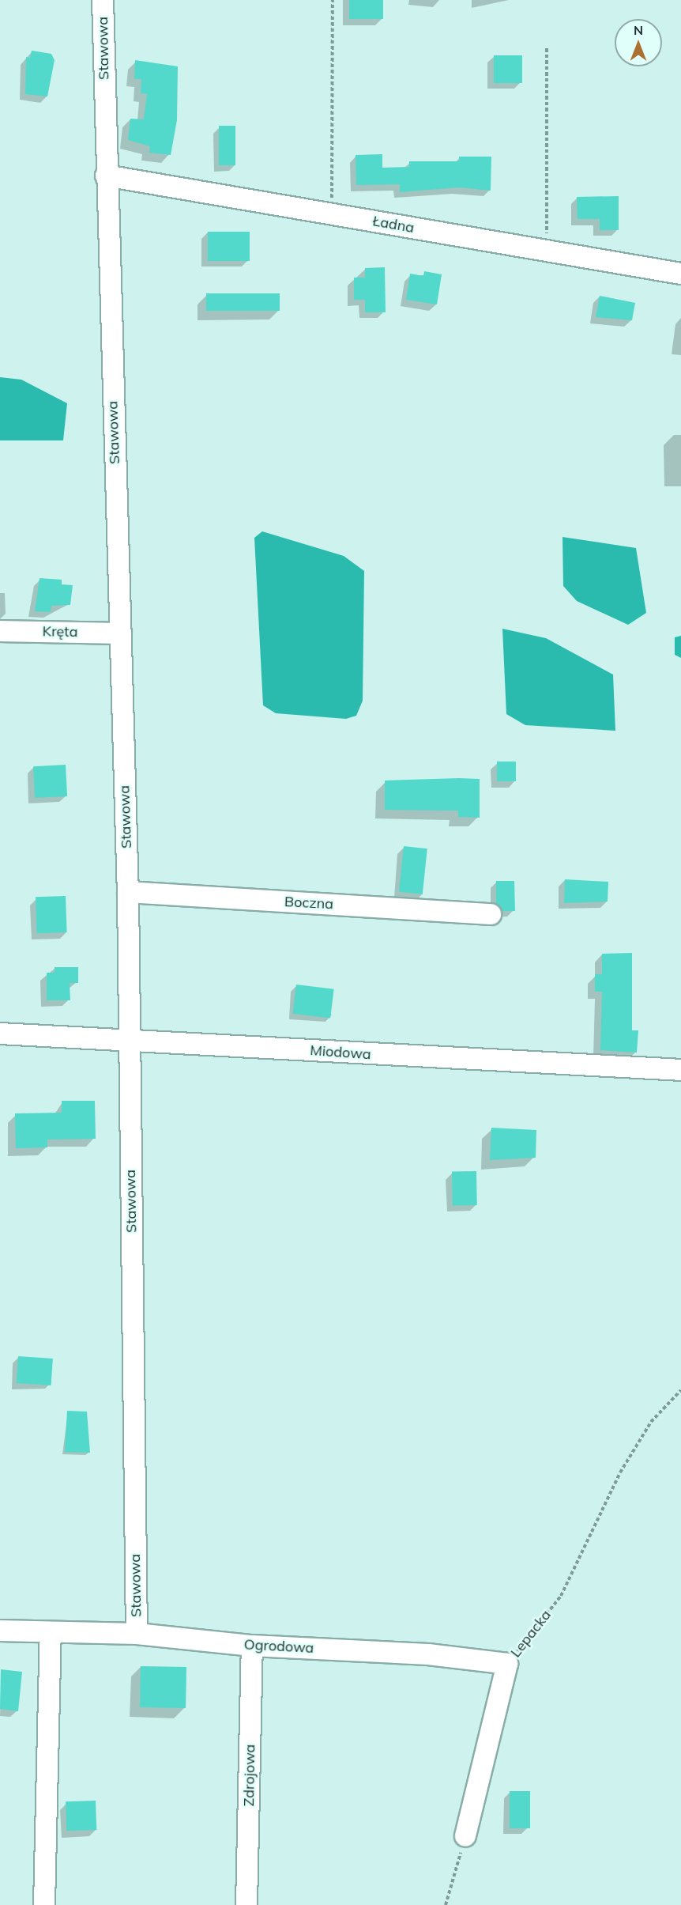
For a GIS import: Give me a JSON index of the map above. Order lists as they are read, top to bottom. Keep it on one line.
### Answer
{"streets":{"street":["Stawowa","Ładna","Kręta","Boczna","Miodowa","Lepacka","Ogrodowa","Zdrojowa"]},"crossings":[["Stawowa","Ładna"],["Stawowa","Kręta"],["Stawowa","Boczna"],["Stawowa","Miodowa"],["Stawowa","Ogrodowa"],["Lepacka","Ogrodowa"],["Ogrodowa","Zdrojowa"]],"north":"top"}
